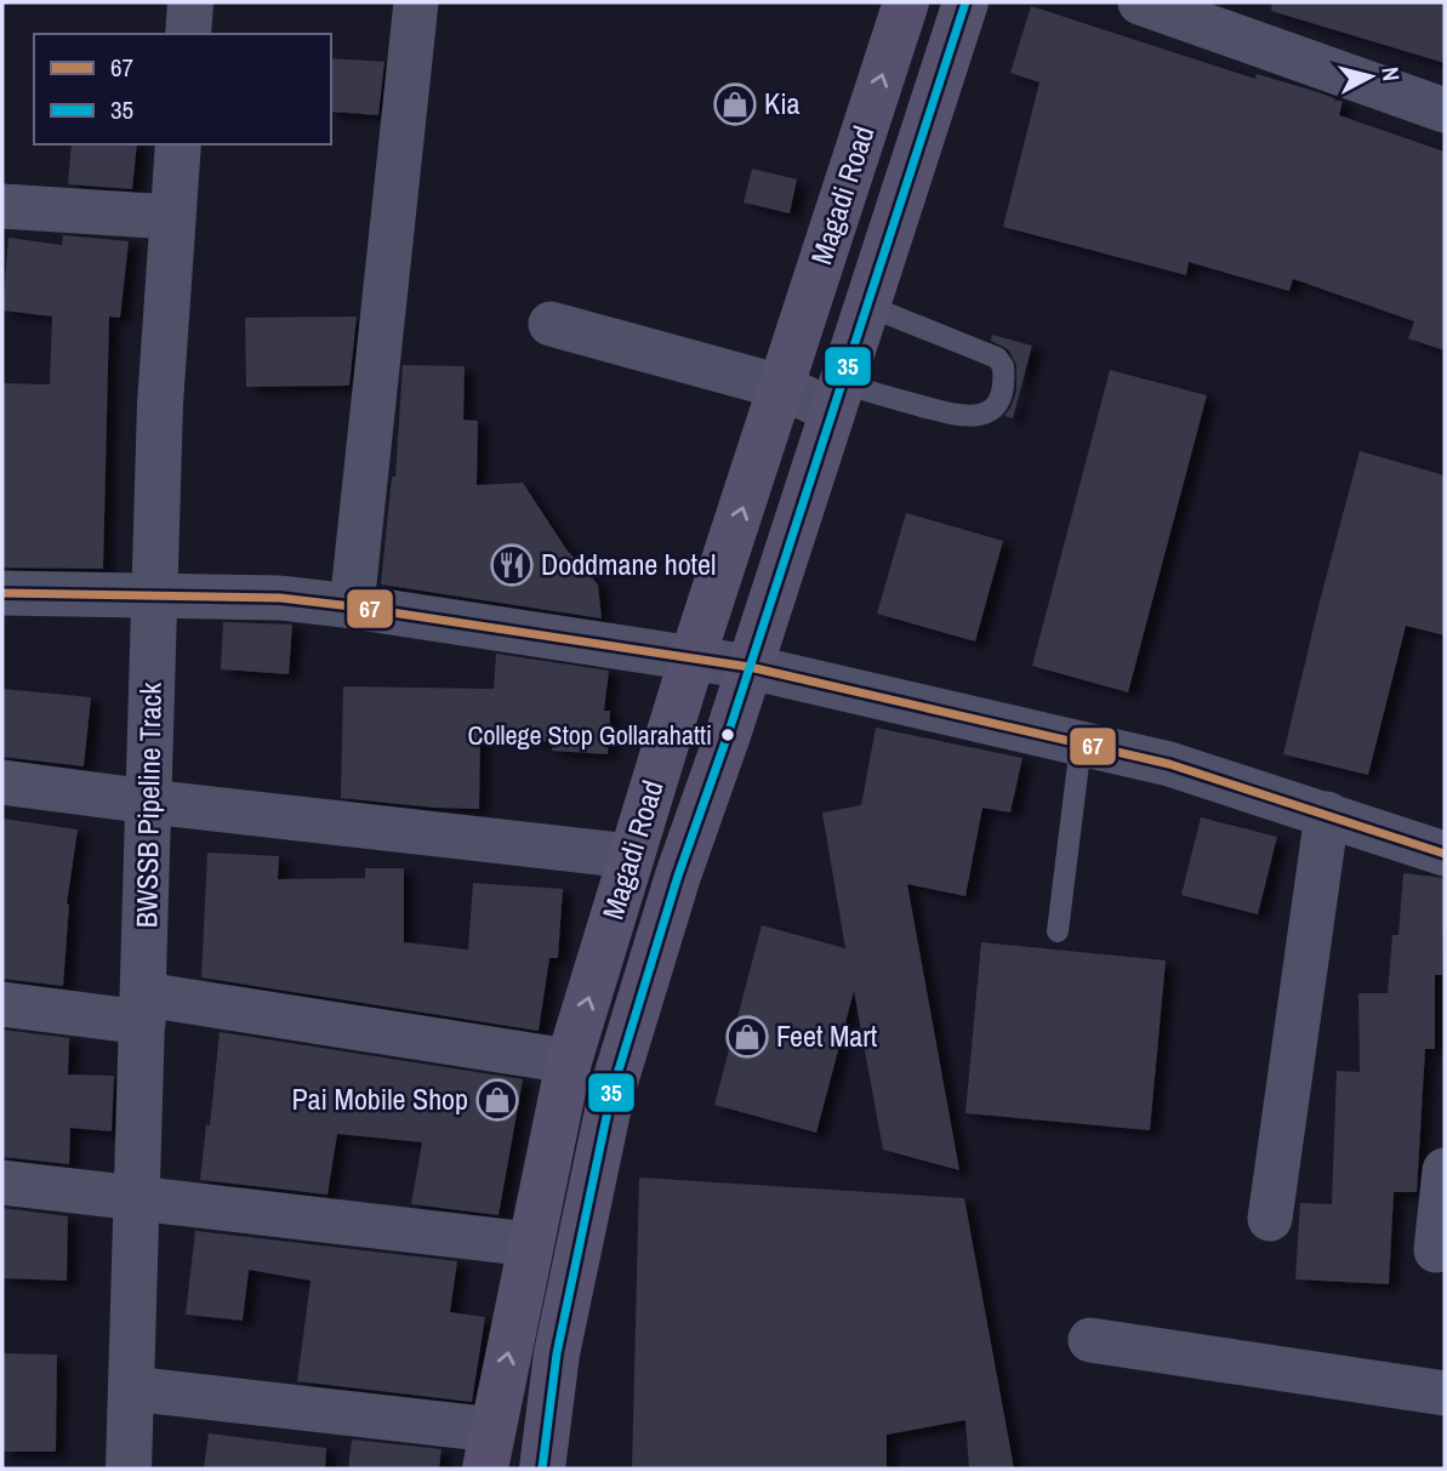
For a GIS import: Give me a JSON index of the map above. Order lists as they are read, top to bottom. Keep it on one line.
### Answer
{"streets":{"main road":["Magadi Road"],"street":["BWSSB Pipeline Track"]},"places":{"shop":["Kia","Feet Mart","Pai Mobile Shop"],"restaurant":["Doddmane hotel"],"other":["College Stop Gollarahatti"]},"lines":["transit line 35","transit line 67"],"legend":["67","35"],"north":"right"}
